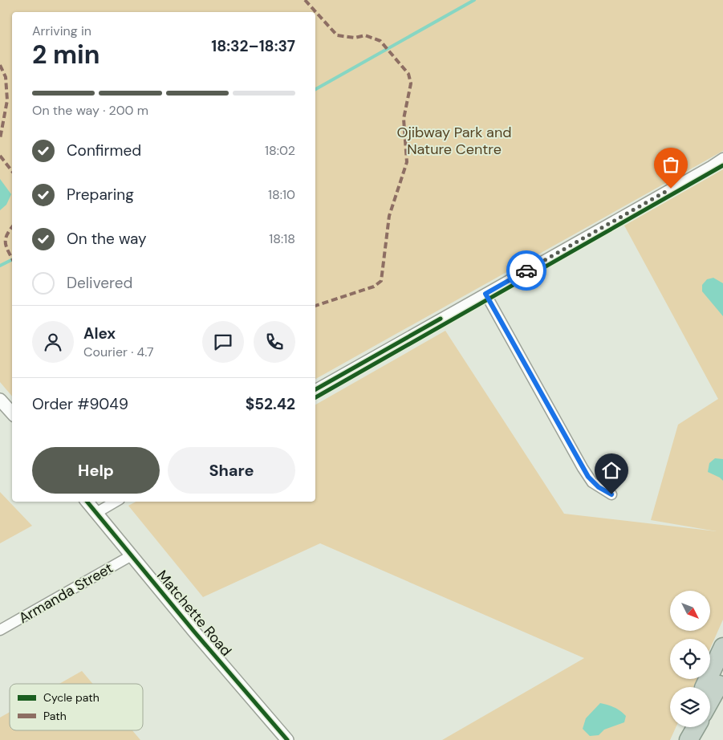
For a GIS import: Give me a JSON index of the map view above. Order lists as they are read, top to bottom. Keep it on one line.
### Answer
{"streets":{"street":["Armanda Street","Matchette Road"]},"crossings":[["Armanda Street","Matchette Road"]],"parks":["Ojibway Park and Nature Centre"],"legend":["Cycle path","Path"],"north":"bottom right","page":{"heading":["2 min","Arriving in","18:32–18:37"],"panel":["Alex","Courier · 4.7","Order #9049","$52.42"],"bar":"On the way · 200 m","list":[["Confirmed","18:02"],["Preparing","18:10"],["On the way","18:18"],"Delivered"],"buttons":["Help","Share"]}}
